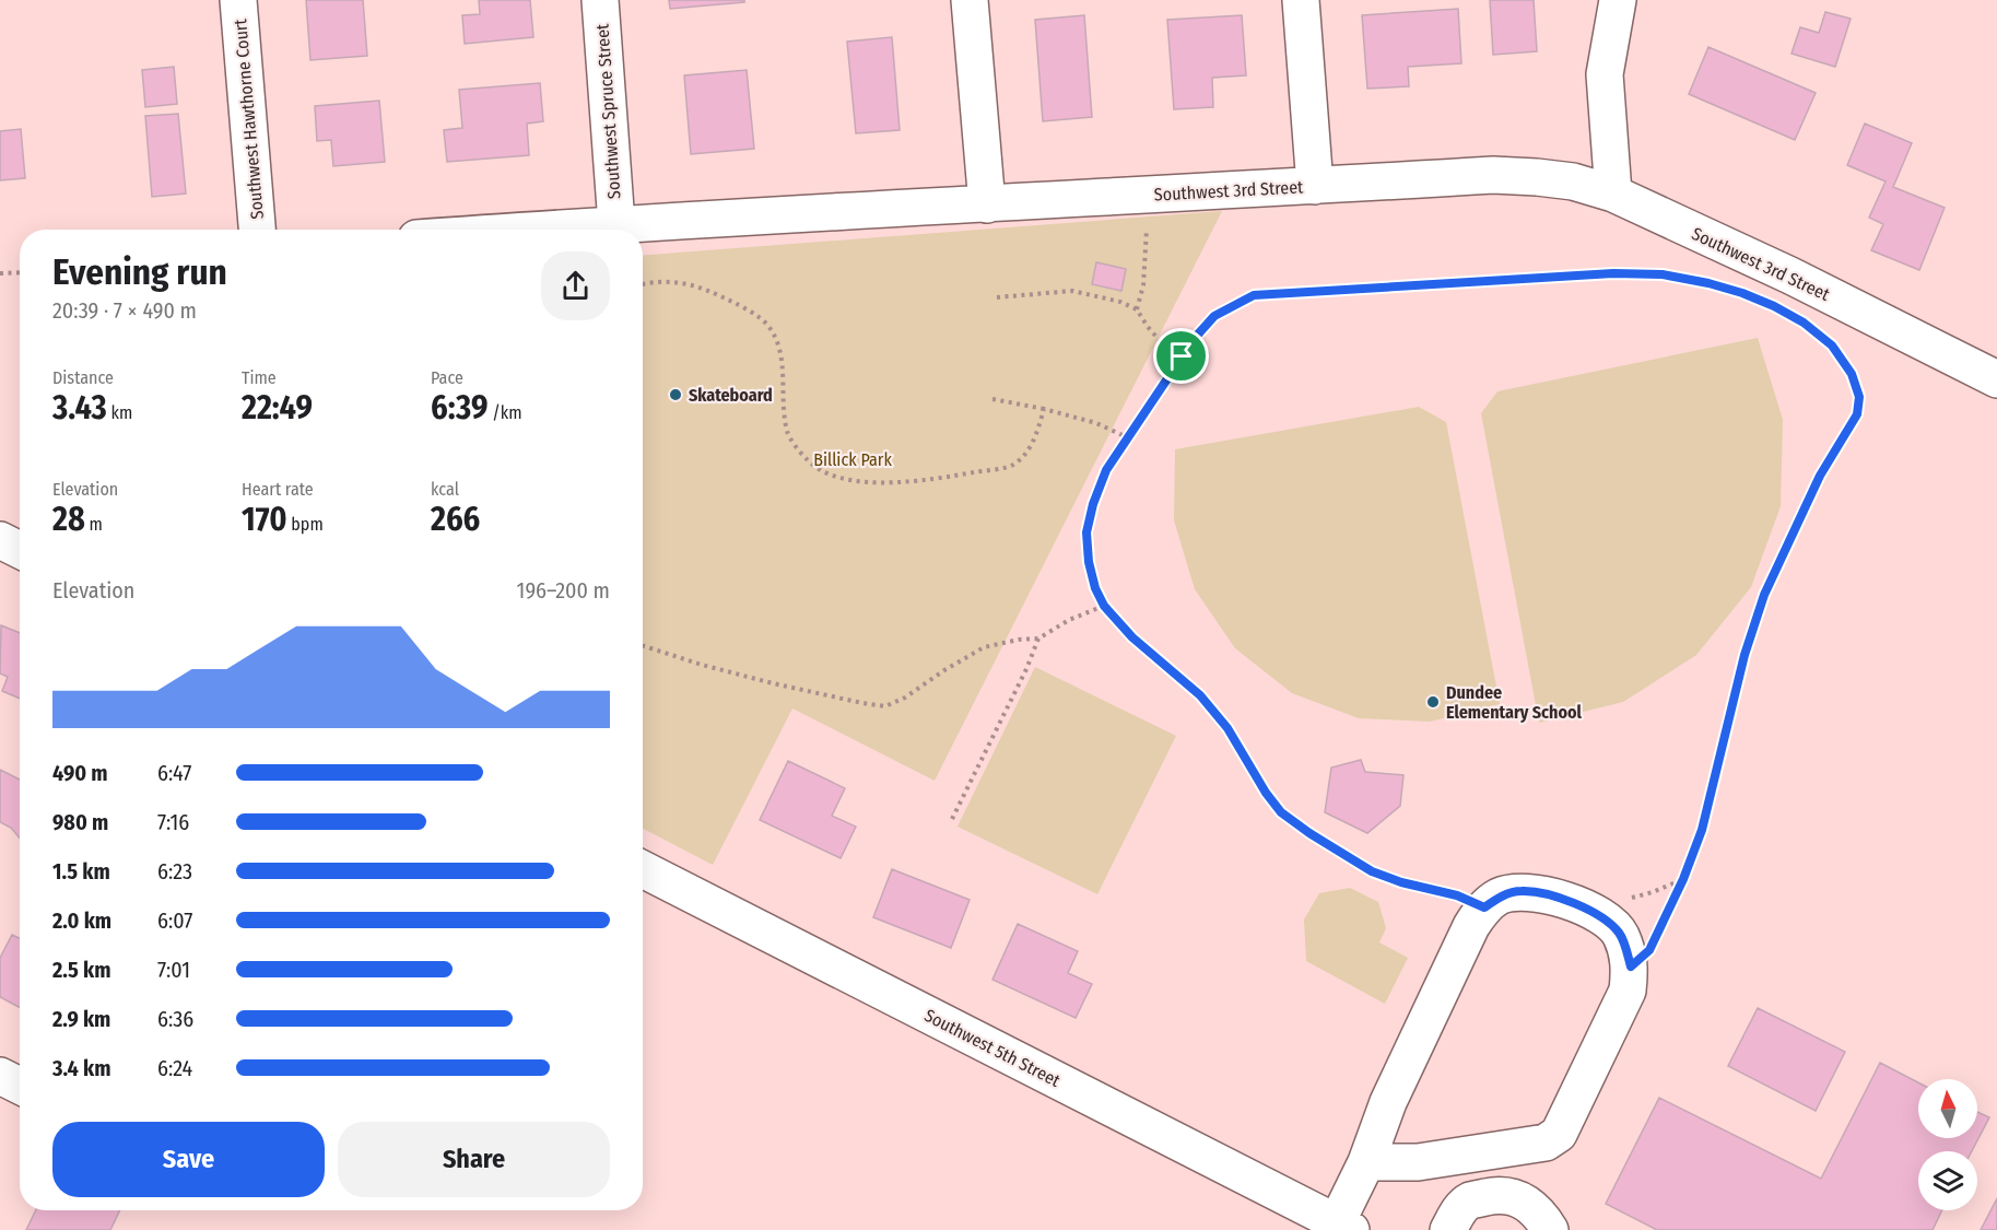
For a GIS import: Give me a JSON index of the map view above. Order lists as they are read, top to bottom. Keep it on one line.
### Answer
{"streets":{"street":["Southwest Spruce Street","Southwest Hawthorne Court","Southwest 3rd Street","Southwest 5th Street"]},"crossings":[["Southwest Spruce Street","Southwest 3rd Street"]],"parks":["Billick Park"],"places":["Skateboard","Dundee Elementary School"],"north":"top","page":{"heading":["Evening run","20:39 · 7 × 490 m"],"stats":[["Distance","3.43 km"],["Time","22:49"],["Pace","6:39 /km"],["Elevation","28 m"],["Heart rate","170 bpm"],["kcal","266"]],"chart":["Elevation","196–200 m"],"list":[{"name":"490 m","note":"6:47"},{"name":"980 m","note":"7:16"},{"name":"1.5 km","note":"6:23"},{"name":"2.0 km","note":"6:07"},{"name":"2.5 km","note":"7:01"},{"name":"2.9 km","note":"6:36"},{"name":"3.4 km","note":"6:24"}],"buttons":["Save","Share"]}}
